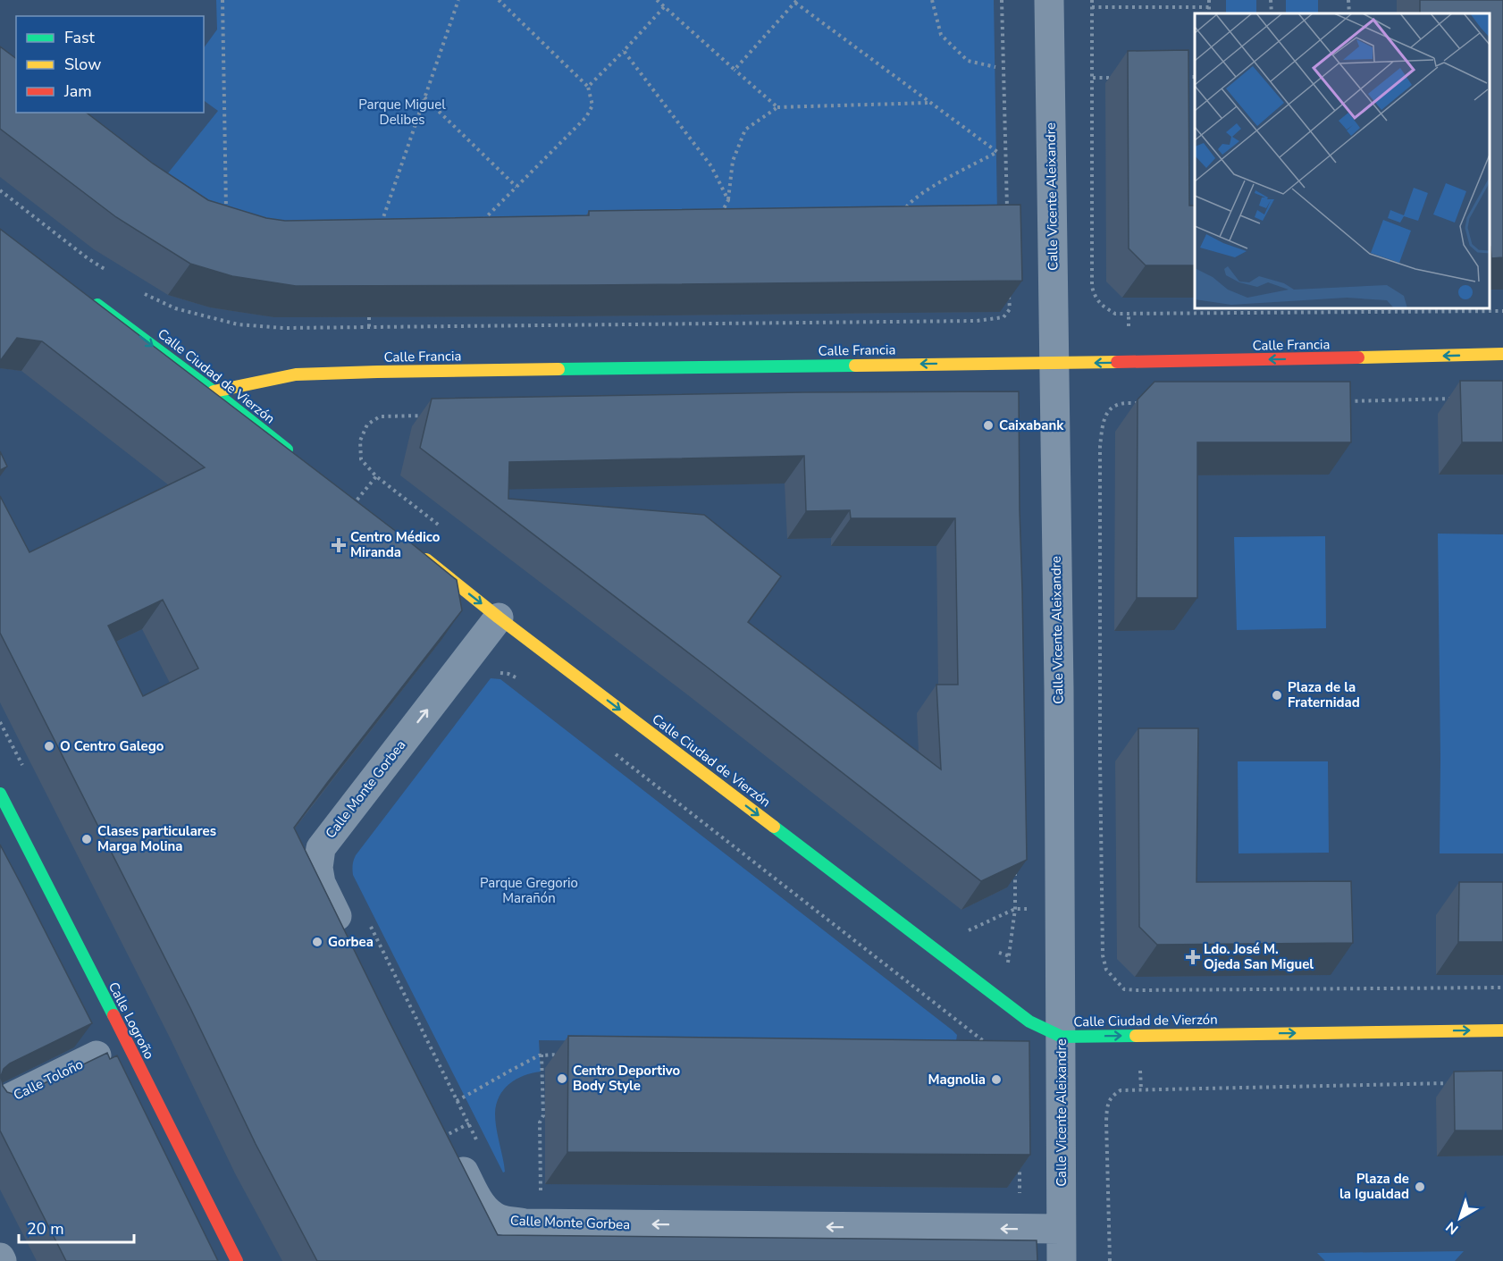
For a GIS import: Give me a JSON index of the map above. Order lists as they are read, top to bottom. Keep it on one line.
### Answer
{"streets":{"street":["Calle Vicente Aleixandre","Calle Francia","Calle Ciudad de Vierzón","Calle Monte Gorbea","Calle Logroño","Calle Toloño"]},"crossings":[["Calle Vicente Aleixandre","Calle Francia"],["Calle Vicente Aleixandre","Calle Ciudad de Vierzón"],["Calle Vicente Aleixandre","Calle Monte Gorbea"],["Calle Francia","Calle Ciudad de Vierzón"],["Calle Ciudad de Vierzón","Calle Monte Gorbea"]],"one_way":["Calle Francia","Calle Ciudad de Vierzón"],"parks":["Parque Miguel Delibes","Parque Gregorio Marañón"],"places":{"other":["Caixabank","Plaza de la Fraternidad","O Centro Galego","Clases particulares Marga Molina","Gorbea","Centro Deportivo Body Style","Magnolia","Plaza de la Igualdad"],"health":["Centro Médico Miranda","Ldo. José M. Ojeda San Miguel"]},"legend":["Fast","Slow","Jam"],"scale_bar":"20 m","north":"bottom left"}
